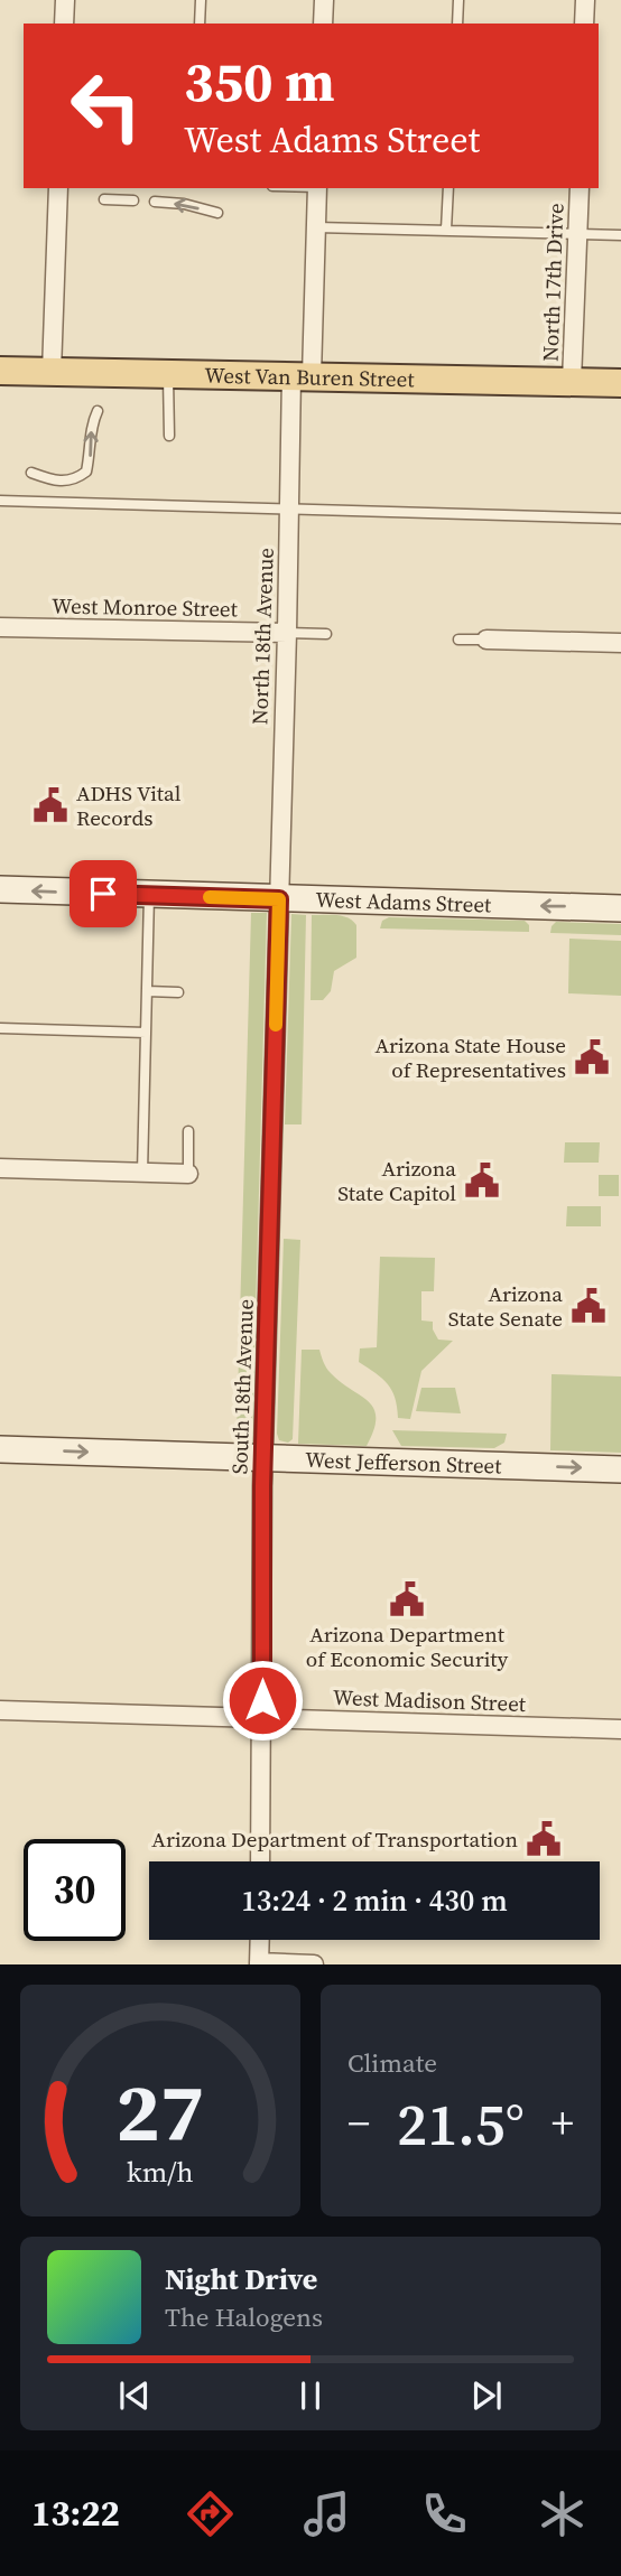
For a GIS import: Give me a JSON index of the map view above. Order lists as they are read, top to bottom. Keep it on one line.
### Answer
{"streets":{"main road":["West Van Buren Street","West Adams Street","West Jefferson Street"],"street":["North 17th Drive","West Monroe Street","North 18th Avenue","South 18th Avenue","West Madison Street"]},"crossings":[["North 17th Drive","West Van Buren Street"],["West Van Buren Street","North 18th Avenue"],["West Monroe Street","North 18th Avenue"],["North 18th Avenue","West Adams Street"],["North 18th Avenue","South 18th Avenue"],["West Adams Street","South 18th Avenue"],["South 18th Avenue","West Jefferson Street"],["South 18th Avenue","West Madison Street"]],"one_way":["West Adams Street","West Jefferson Street"],"places":{"public building":["ADHS Vital Records","Arizona State House of Representatives","Arizona State Capitol","Arizona State Senate","Arizona Department of Economic Security","Arizona Department of Transportation"]},"page":{"turn":["350 m","West Adams Street"],"limit":"30","trip":"13:24 · 2 min · 430 m","tile":"Climate","heat":["−","21.5°","+"],"song":["Night Drive","The Halogens"],"tabs":"13:22","gauge":["27","km/h"]}}
